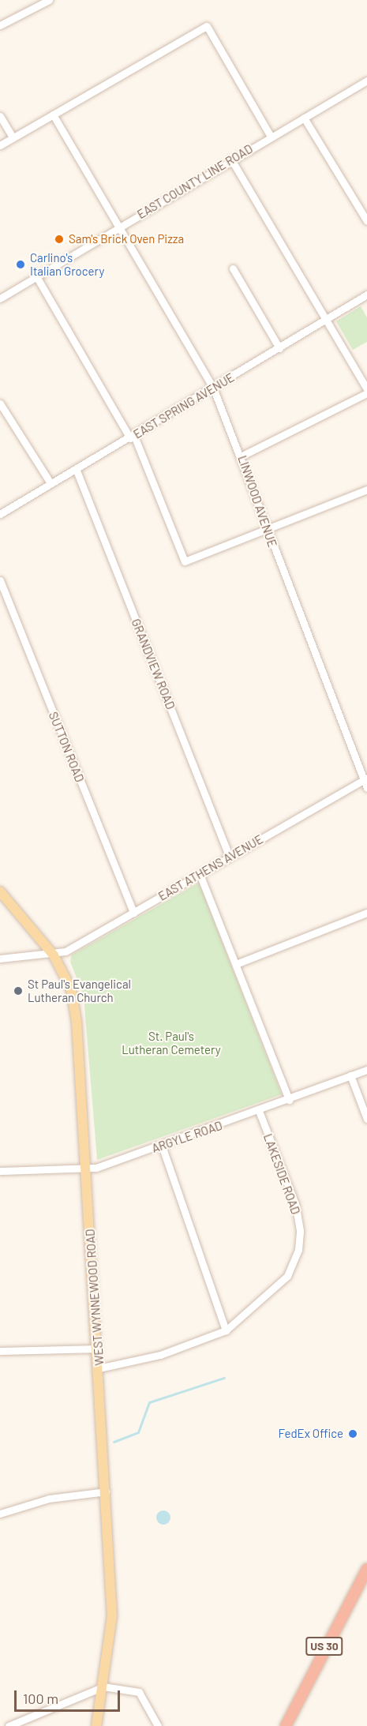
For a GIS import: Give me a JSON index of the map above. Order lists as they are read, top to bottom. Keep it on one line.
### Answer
{"streets":{"highway":["US 30"],"main road":["WEST WYNNEWOOD ROAD"],"street":["EAST COUNTY LINE ROAD","EAST SPRING AVENUE","LINWOOD AVENUE","GRANDVIEW ROAD","SUTTON ROAD","EAST ATHENS AVENUE","ARGYLE ROAD","LAKESIDE ROAD"]},"crossings":[["EAST COUNTY LINE ROAD","LINWOOD AVENUE"],["EAST SPRING AVENUE","LINWOOD AVENUE"],["EAST SPRING AVENUE","GRANDVIEW ROAD"],["LINWOOD AVENUE","EAST ATHENS AVENUE"],["GRANDVIEW ROAD","EAST ATHENS AVENUE"],["SUTTON ROAD","EAST ATHENS AVENUE"],["EAST ATHENS AVENUE","WEST WYNNEWOOD ROAD"],["ARGYLE ROAD","LAKESIDE ROAD"],["ARGYLE ROAD","WEST WYNNEWOOD ROAD"],["LAKESIDE ROAD","WEST WYNNEWOOD ROAD"]],"parks":["St. Paul's Lutheran Cemetery"],"places":["Sam's Brick Oven Pizza","Carlino's Italian Grocery","St Paul's Evangelical Lutheran Church","FedEx Office"],"scale_bar":"100 m"}
